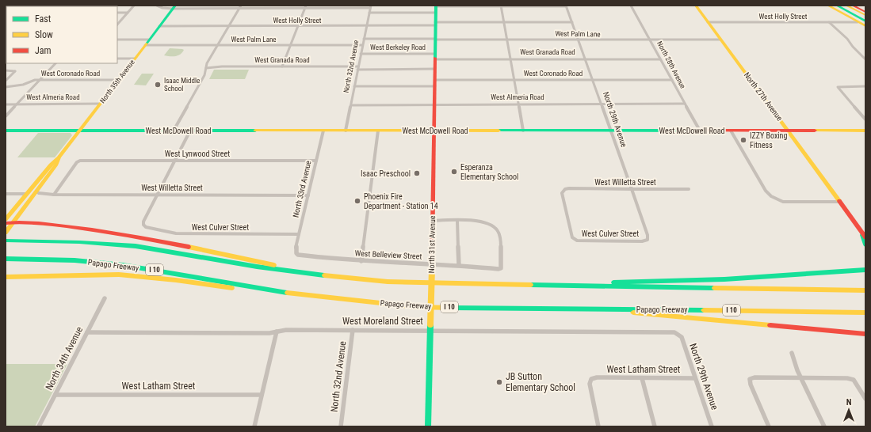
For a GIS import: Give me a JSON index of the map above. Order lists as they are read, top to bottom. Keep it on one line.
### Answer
{"streets":{"main road":["North 35th Avenue","North 27th Avenue","West McDowell Road","North 31st Avenue","Papago Freeway","I 10"],"street":["West Holly Street","West Palm Lane","West Berkeley Road","West Granada Road","North 28th Avenue","North 32nd Avenue","West Coronado Road","West Almeria Road","North 29th Avenue","West Lynwood Street","West Willetta Street","North 33rd Avenue","West Culver Street","West Belleview Street","West Moreland Street","North 34th Avenue","West Latham Street"]},"crossings":[["West Holly Street","North 32nd Avenue"],["West Holly Street","North 35th Avenue"],["West Holly Street","North 27th Avenue"],["West Holly Street","North 29th Avenue"],["West Holly Street","North 31st Avenue"],["West Palm Lane","North 28th Avenue"],["West Palm Lane","North 32nd Avenue"],["West Palm Lane","North 35th Avenue"],["West Palm Lane","North 27th Avenue"],["West Palm Lane","North 29th Avenue"],["West Palm Lane","North 31st Avenue"],["West Berkeley Road","North 32nd Avenue"],["West Berkeley Road","North 31st Avenue"],["West Granada Road","North 28th Avenue"],["West Granada Road","North 32nd Avenue"],["West Granada Road","North 29th Avenue"],["West Granada Road","North 31st Avenue"],["North 28th Avenue","West Coronado Road"],["North 28th Avenue","West Almeria Road"],["North 28th Avenue","West McDowell Road"],["North 32nd Avenue","West Almeria Road"],["North 32nd Avenue","West McDowell Road"],["North 32nd Avenue","West Moreland Street"],["West Coronado Road","North 35th Avenue"],["West Coronado Road","North 29th Avenue"],["West Coronado Road","North 31st Avenue"],["North 35th Avenue","West Almeria Road"],["North 35th Avenue","West McDowell Road"],["North 35th Avenue","West Willetta Street"],["North 27th Avenue","West McDowell Road"],["West Almeria Road","North 29th Avenue"],["West Almeria Road","North 31st Avenue"],["North 29th Avenue","West McDowell Road"],["North 29th Avenue","West Willetta Street"],["North 29th Avenue","West Culver Street"],["North 29th Avenue","West Moreland Street"],["North 29th Avenue","West Latham Street"],["West McDowell Road","North 33rd Avenue"],["West McDowell Road","North 31st Avenue"],["West Lynwood Street","West Willetta Street"],["West Lynwood Street","North 33rd Avenue"],["West Willetta Street","North 33rd Avenue"],["West Willetta Street","West Culver Street"],["North 33rd Avenue","West Culver Street"],["North 33rd Avenue","West Belleview Street"],["North 31st Avenue","West Belleview Street"],["North 31st Avenue","West Moreland Street"],["West Moreland Street","North 34th Avenue"],["North 34th Avenue","West Latham Street"]],"places":["Isaac Middle School","IZZY Boxing Fitness","Esperanza Elementary School","Isaac Preschool","Phoenix Fire Department - Station 14","JB Sutton Elementary School"],"legend":["Fast","Slow","Jam"],"north":"top"}
